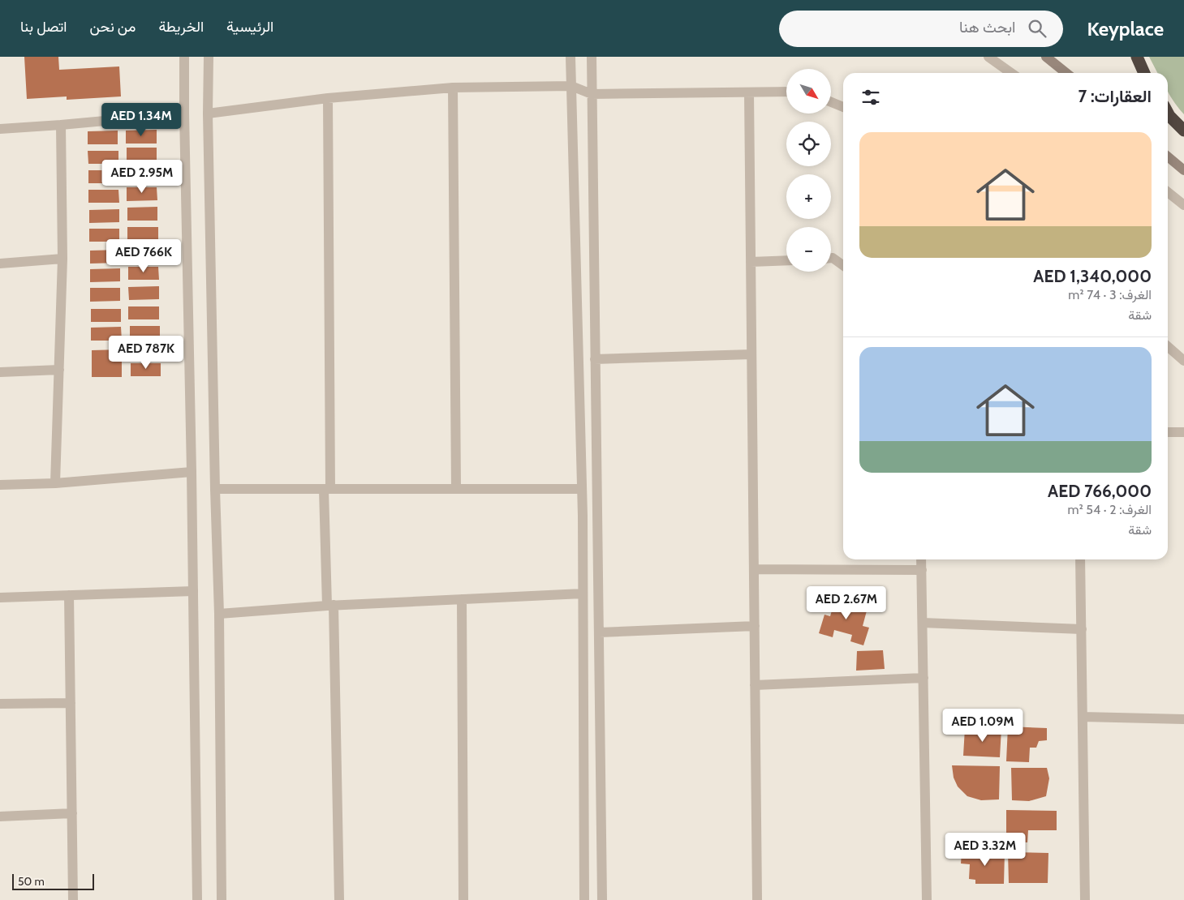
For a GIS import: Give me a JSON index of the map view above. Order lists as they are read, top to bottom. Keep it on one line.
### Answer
{"scale_bar":"50 m","north":"bottom right","page":{"header":"Keyplace","search":"ابحث هنا","nav":["الرئيسية","الخريطة","من نحن","اتصل بنا"],"map_buttons":["+","−"],"heading":"العقارات: 7","price":["AED 1.34M","AED 2.95M","AED 766K","AED 787K","AED 2.67M","AED 1.09M","AED 3.32M"],"list":[{"name":"AED 1,340,000","note":"الغرف: 3 · 74 m² · شقة"},{"name":"AED 766,000","note":"الغرف: 2 · 54 m² · شقة"}],"scale":"50 m"}}
